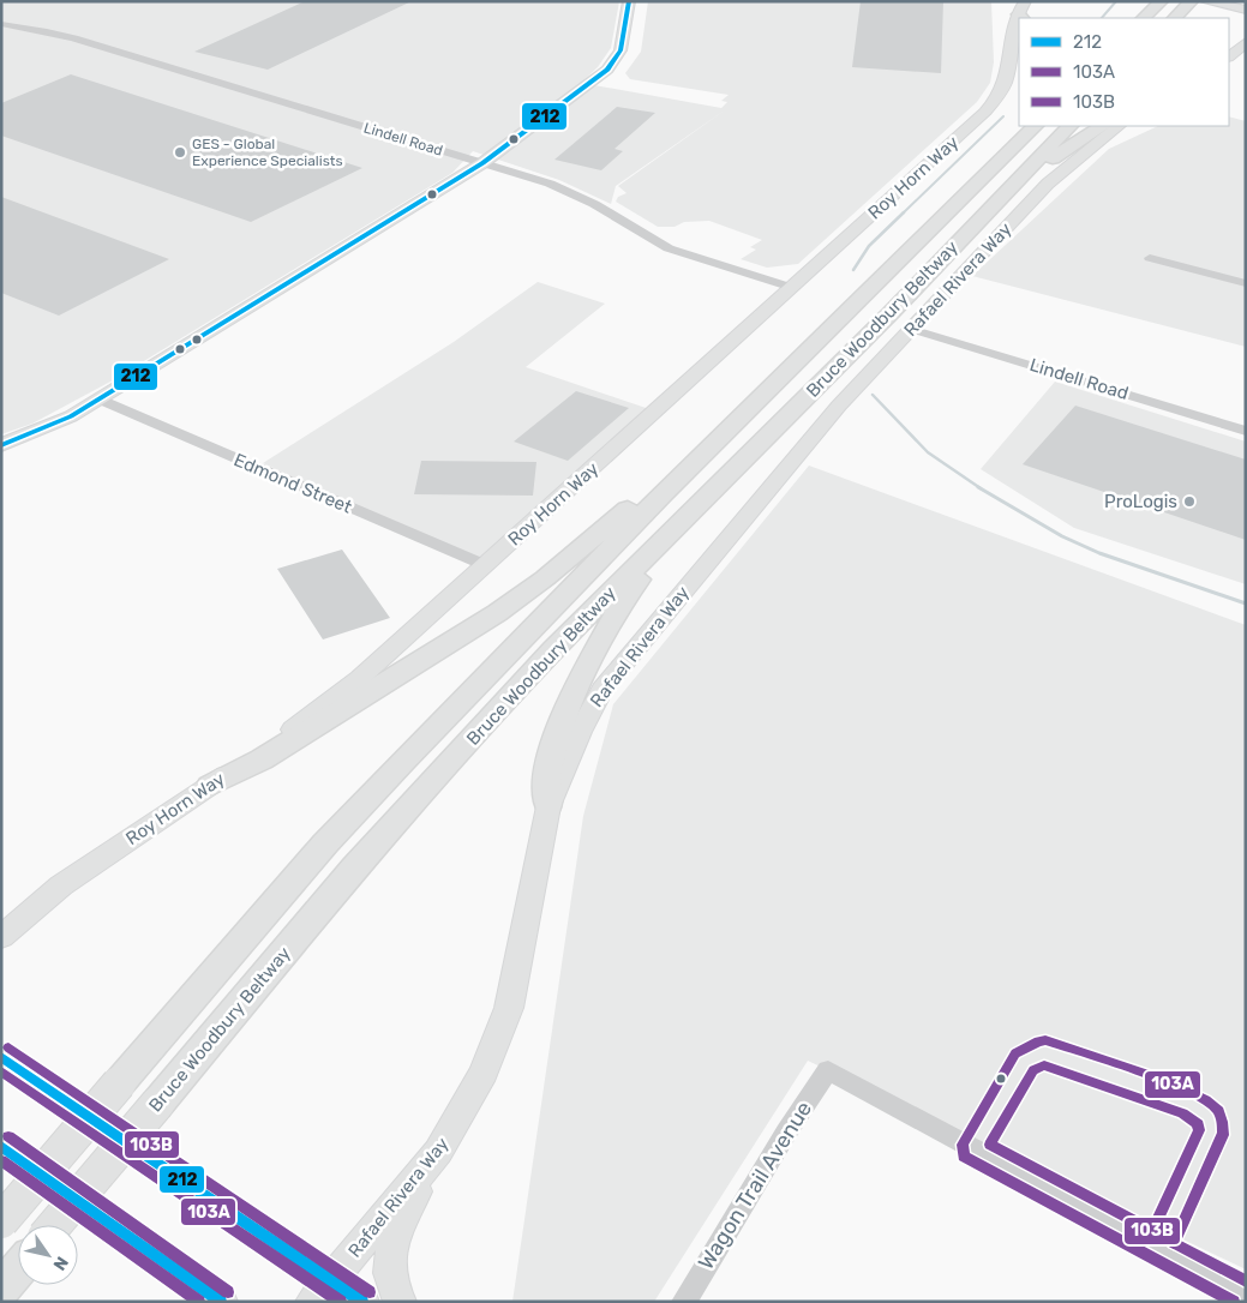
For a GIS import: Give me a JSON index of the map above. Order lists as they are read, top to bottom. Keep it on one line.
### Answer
{"streets":{"highway":["Bruce Woodbury Beltway"],"main road":["Roy Horn Way","Rafael Rivera Way"],"street":["Lindell Road","Edmond Street","Wagon Trail Avenue"]},"crossings":[["Lindell Road","Roy Horn Way"],["Lindell Road","Rafael Rivera Way"],["Roy Horn Way","Edmond Street"]],"places":["GES - Global Experience Specialists","ProLogis"],"lines":["transit line 212","transit line 103A","transit line 103B"],"legend":["212","103A","103B"],"north":"bottom right"}
